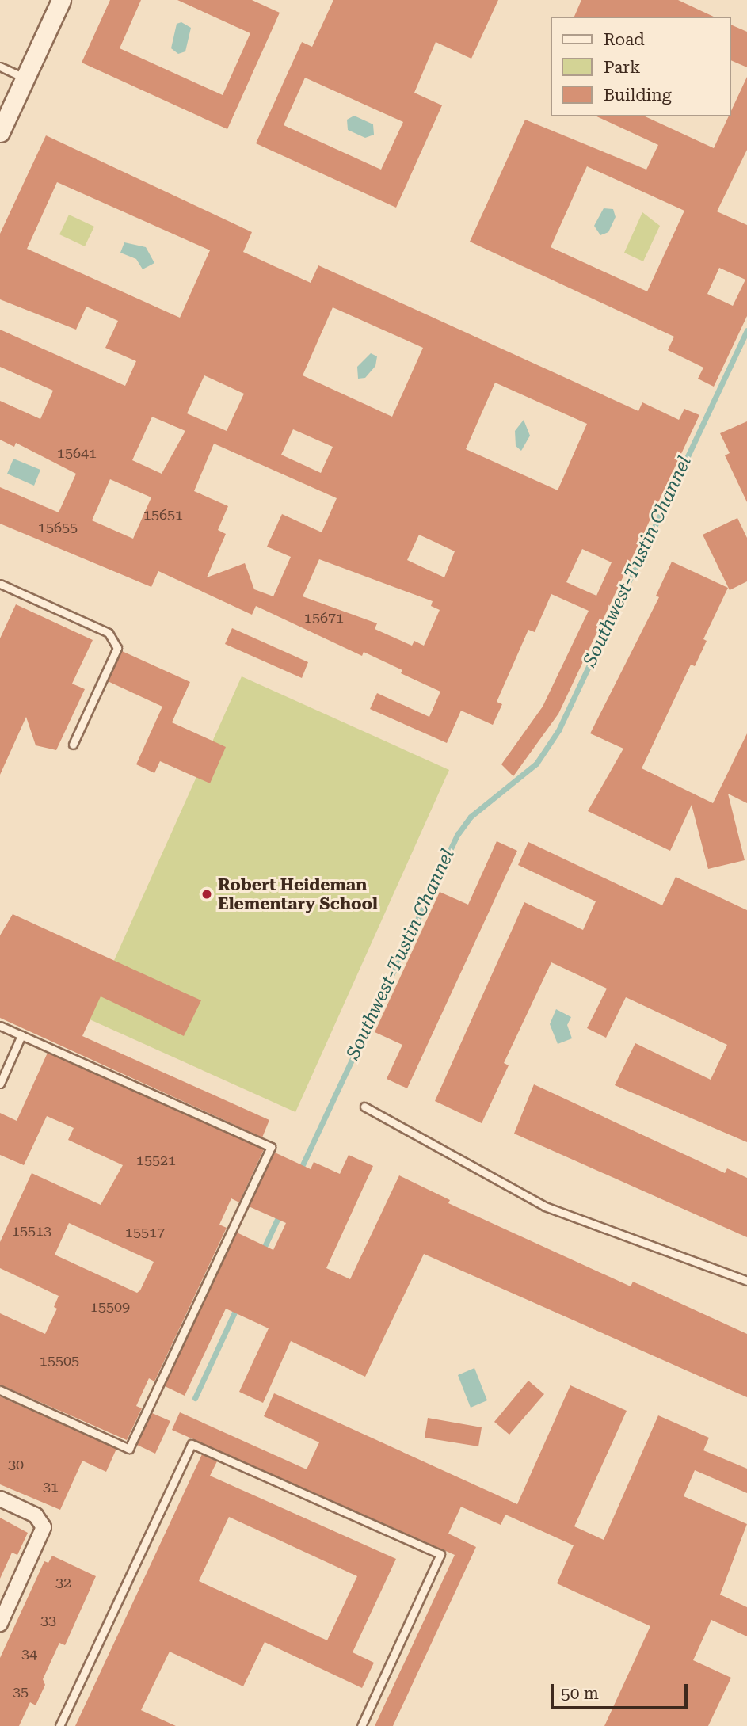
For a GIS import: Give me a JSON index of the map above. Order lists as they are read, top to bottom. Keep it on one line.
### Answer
{"water":["Southwest-Tustin Channel"],"places":["Robert Heideman Elementary School"],"house_numbers":["15641","15651","15655","15671","15521","15513","15517","15509","15505","30","31","32","33","34","35"],"legend":["Road","Park","Building"],"scale_bar":"50 m"}
